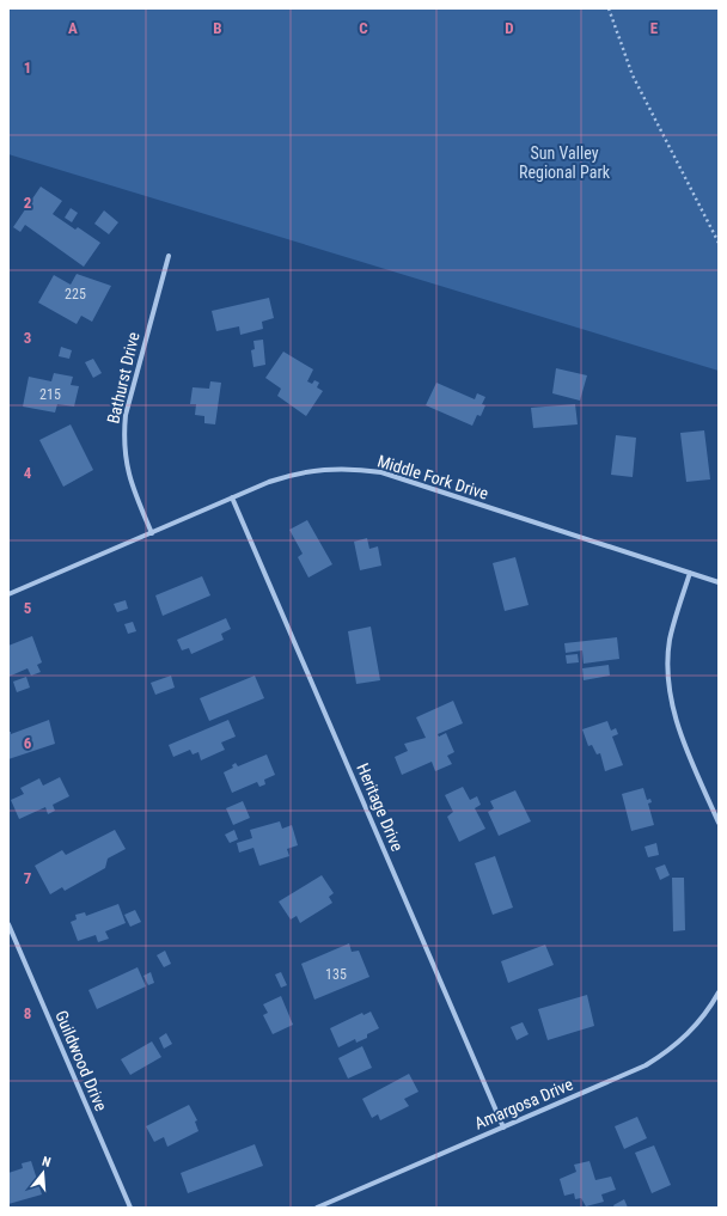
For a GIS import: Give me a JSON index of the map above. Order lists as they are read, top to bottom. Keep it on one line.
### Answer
{"streets":{"street":["Bathurst Drive","Middle Fork Drive","Heritage Drive","Guildwood Drive","Amargosa Drive"]},"crossings":[["Bathurst Drive","Middle Fork Drive"],["Middle Fork Drive","Heritage Drive"],["Heritage Drive","Amargosa Drive"]],"parks":["Sun Valley Regional Park"],"house_numbers":["225","215","135"],"north":"top","grid":{"columns":["A","B","C","D","E"],"rows":["1","2","3","4","5","6","7","8"]}}
